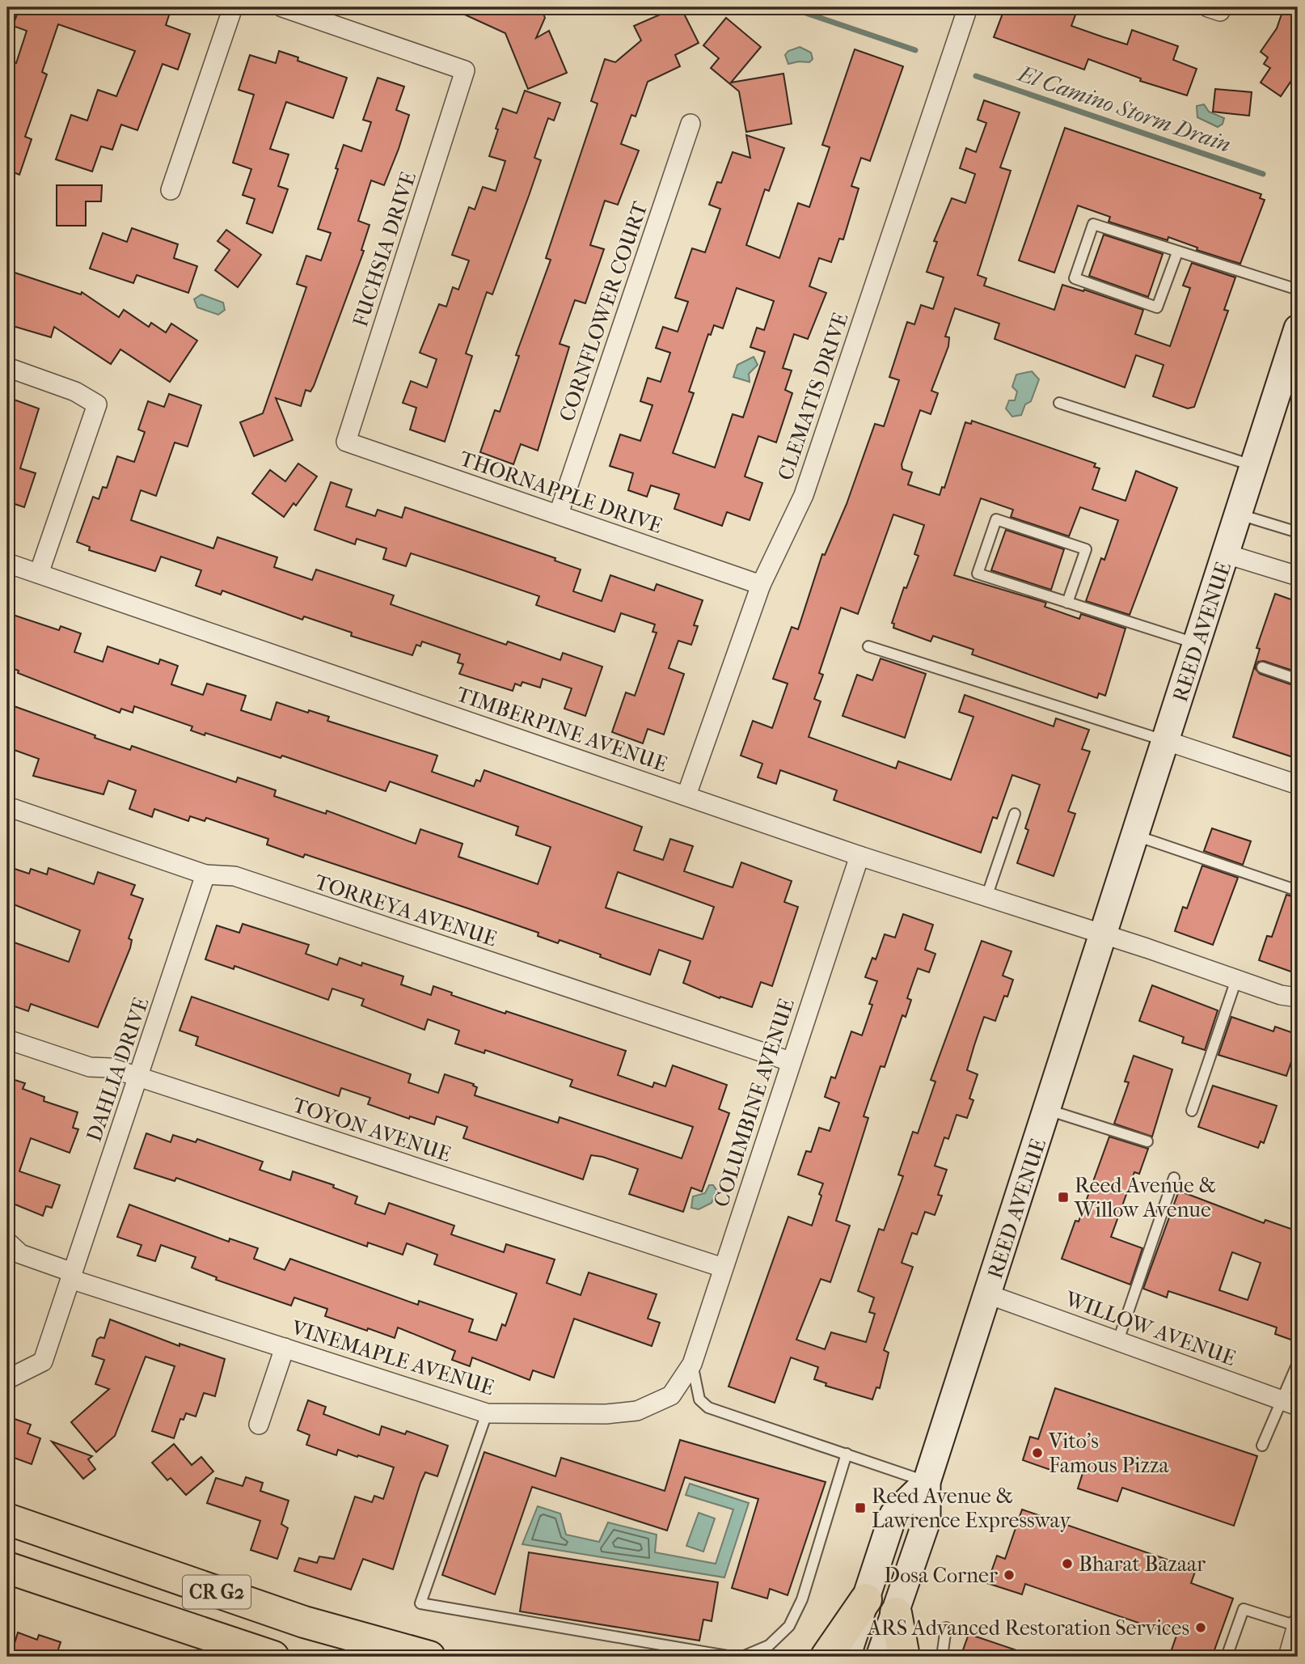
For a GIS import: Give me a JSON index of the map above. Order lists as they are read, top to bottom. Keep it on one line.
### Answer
{"streets":{"highway":["CR G2"],"main road":["REED AVENUE"],"street":["FUCHSIA DRIVE","CORNFLOWER COURT","CLEMATIS DRIVE","THORNAPPLE DRIVE","TIMBERPINE AVENUE","TORREYA AVENUE","DAHLIA DRIVE","COLUMBINE AVENUE","TOYON AVENUE","WILLOW AVENUE","VINEMAPLE AVENUE"]},"crossings":[["FUCHSIA DRIVE","THORNAPPLE DRIVE"],["CORNFLOWER COURT","THORNAPPLE DRIVE"],["CLEMATIS DRIVE","THORNAPPLE DRIVE"],["CLEMATIS DRIVE","TIMBERPINE AVENUE"],["REED AVENUE","TIMBERPINE AVENUE"],["REED AVENUE","WILLOW AVENUE"],["TIMBERPINE AVENUE","COLUMBINE AVENUE"],["TORREYA AVENUE","DAHLIA DRIVE"],["TORREYA AVENUE","COLUMBINE AVENUE"],["DAHLIA DRIVE","TOYON AVENUE"],["DAHLIA DRIVE","VINEMAPLE AVENUE"],["COLUMBINE AVENUE","TOYON AVENUE"],["COLUMBINE AVENUE","VINEMAPLE AVENUE"]],"water":["El Camino Storm Drain"],"places":{"transit":["Reed Avenue & Willow Avenue","Reed Avenue & Lawrence Expressway"],"other":["Vito's Famous Pizza","Bharat Bazaar","Dosa Corner","ARS Advanced Restoration Services"]}}
